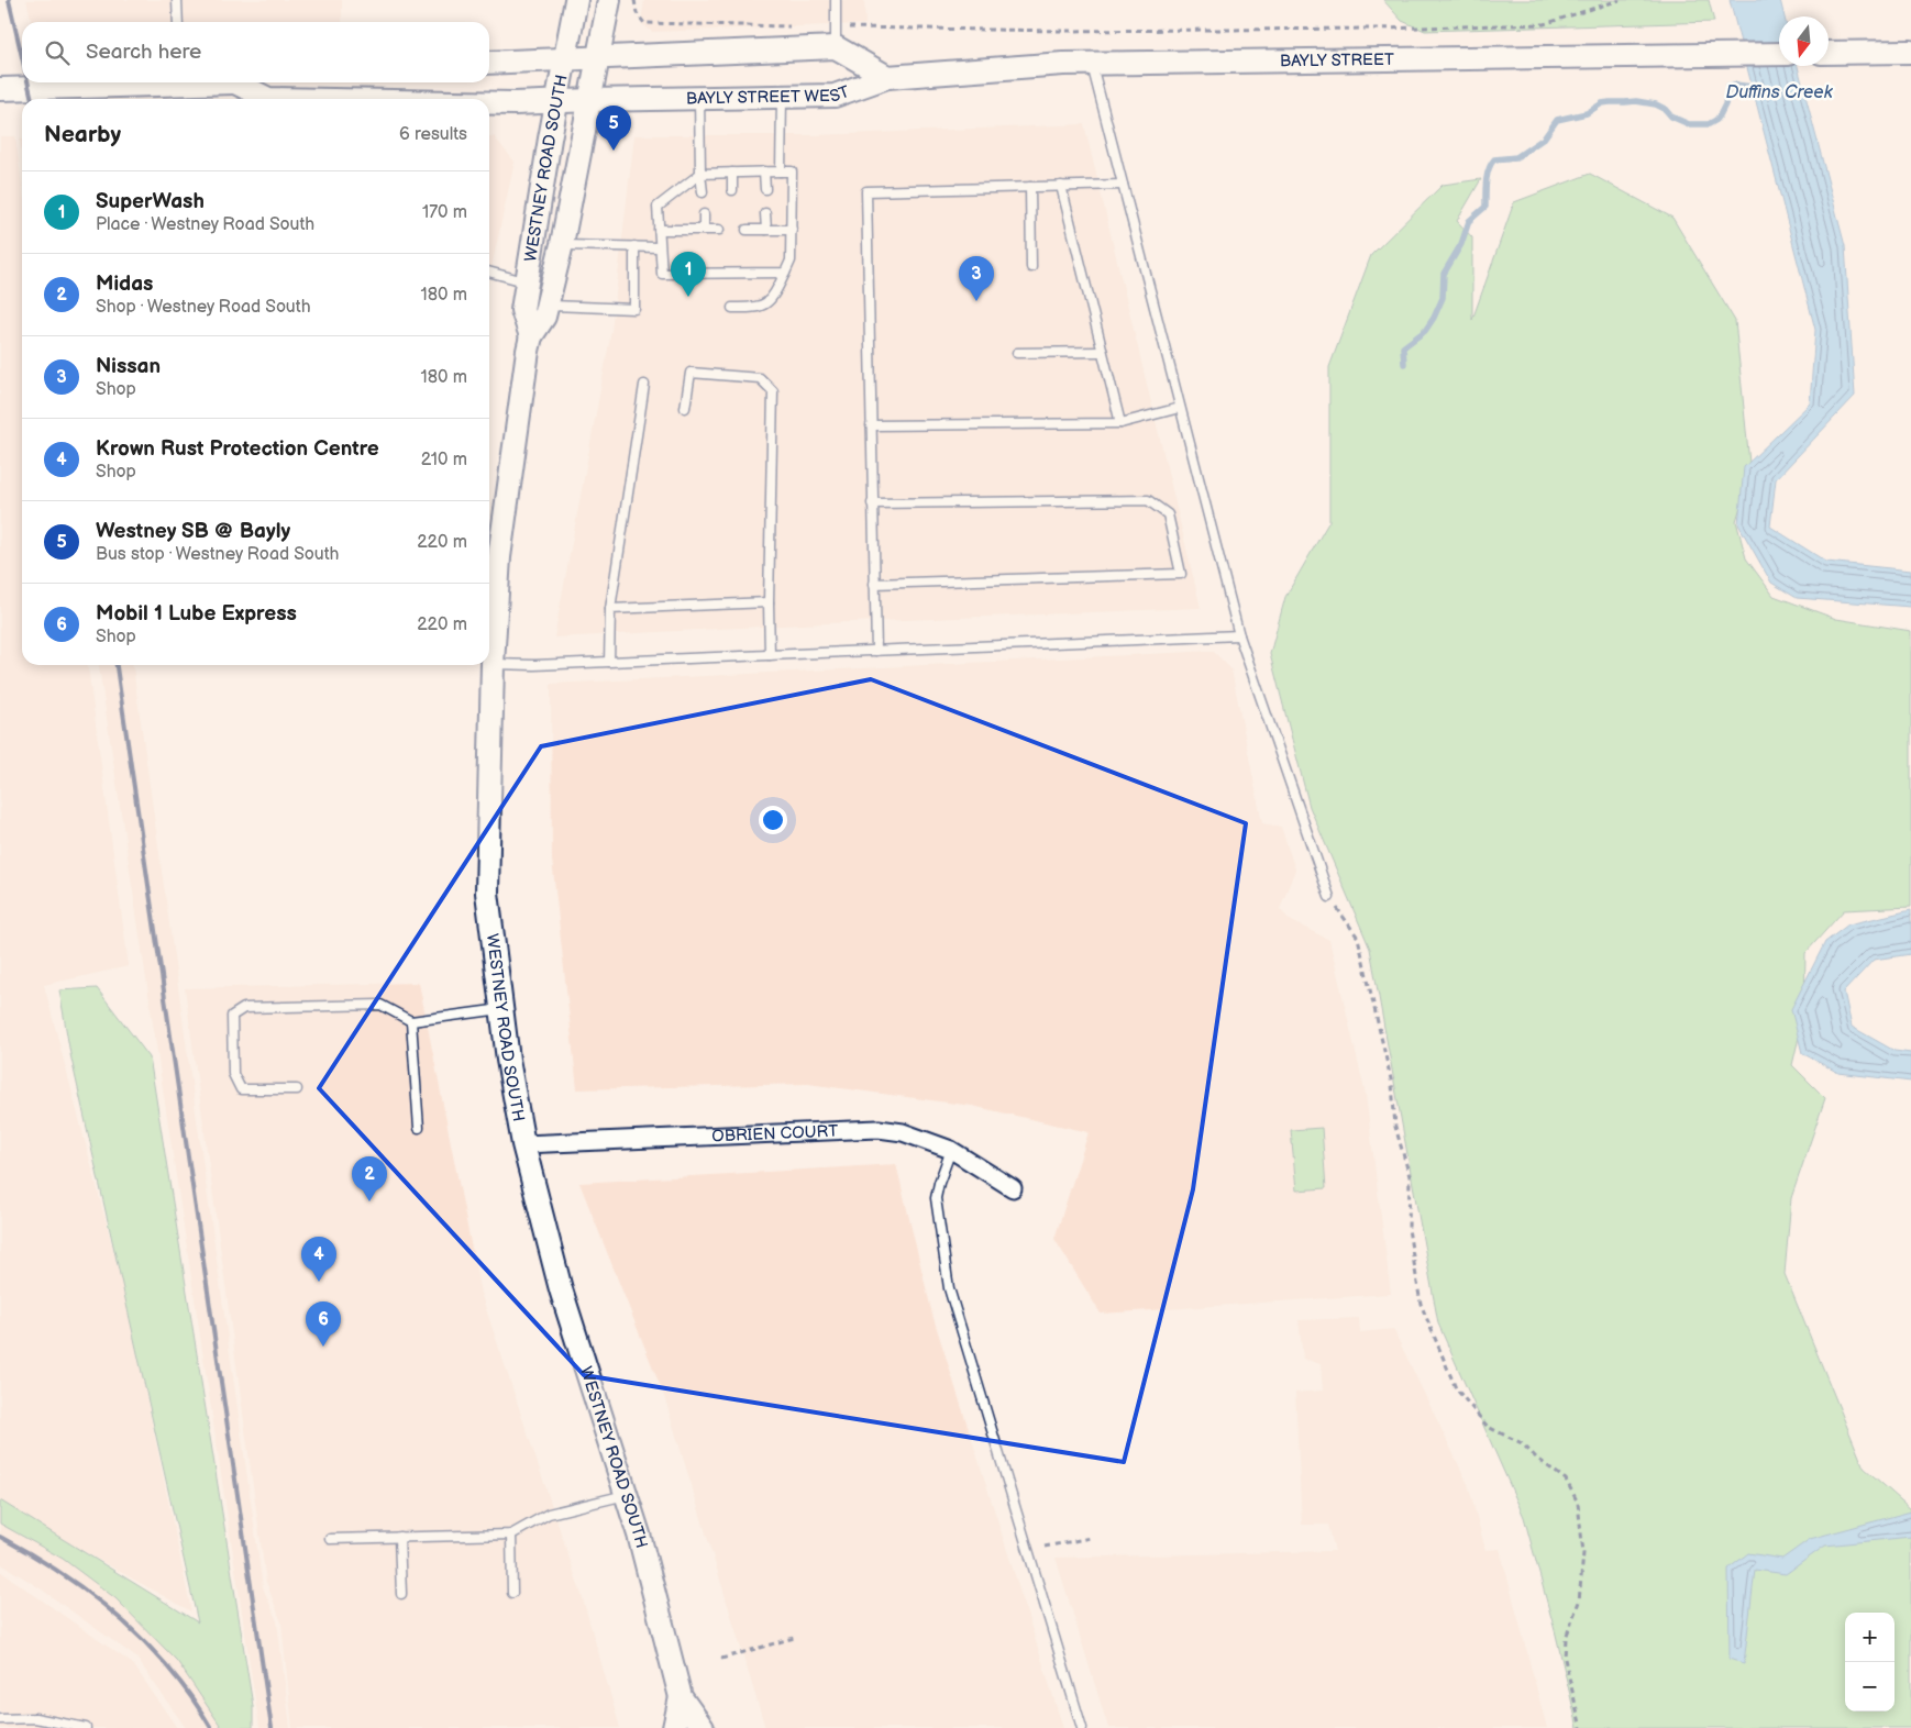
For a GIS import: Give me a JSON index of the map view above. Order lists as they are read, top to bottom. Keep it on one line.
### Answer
{"streets":{"main road":["BAYLY STREET","BAYLY STREET WEST","WESTNEY ROAD SOUTH"],"street":["OBRIEN COURT"]},"crossings":[["BAYLY STREET","BAYLY STREET WEST"],["BAYLY STREET WEST","WESTNEY ROAD SOUTH"],["WESTNEY ROAD SOUTH","OBRIEN COURT"]],"water":["Duffins Creek"],"north":"bottom","page":{"search":"Search here","heading":["Nearby","6 results"],"pins":["5","1","3","2","4","6"],"list":[{"mark":"1","name":"SuperWash","note":"Place · Westney Road South","value":"170 m"},{"mark":"2","name":"Midas","note":"Shop · Westney Road South","value":"180 m"},{"mark":"3","name":"Nissan","note":"Shop","value":"180 m"},{"mark":"4","name":"Krown Rust Protection Centre","note":"Shop","value":"210 m"},{"mark":"5","name":"Westney SB @ Bayly","note":"Bus stop · Westney Road South","value":"220 m"},{"mark":"6","name":"Mobil 1 Lube Express","note":"Shop","value":"220 m"}],"map_buttons":["+","−"]}}
